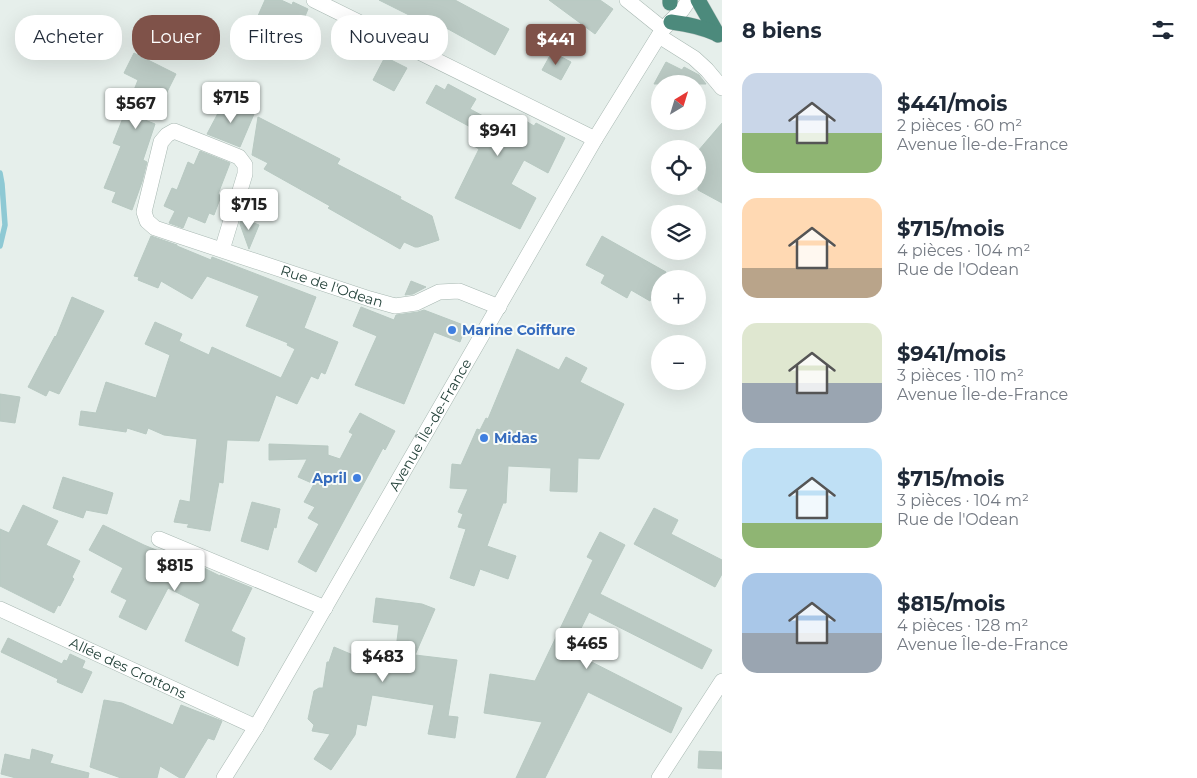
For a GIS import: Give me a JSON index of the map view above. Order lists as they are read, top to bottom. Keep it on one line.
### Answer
{"streets":{"street":["Rue de l'Odean","Avenue Île-de-France","Allée des Crottons"]},"crossings":[["Rue de l'Odean","Avenue Île-de-France"],["Avenue Île-de-France","Allée des Crottons"]],"places":["Marine Coiffure","Midas","April"],"north":"top right","page":{"heading":"8 biens","chip":["Acheter","Louer","Filtres","Nouveau"],"price":["$441","$715","$567","$941","$715","$815","$465","$483"],"list":[{"name":"$441/mois","note":"2 pièces · 60 m² · Avenue Île-de-France"},{"name":"$715/mois","note":"4 pièces · 104 m² · Rue de l'Odean"},{"name":"$941/mois","note":"3 pièces · 110 m² · Avenue Île-de-France"},{"name":"$715/mois","note":"3 pièces · 104 m² · Rue de l'Odean"},{"name":"$815/mois","note":"4 pièces · 128 m² · Avenue Île-de-France"}],"map_buttons":["+","−"]}}
